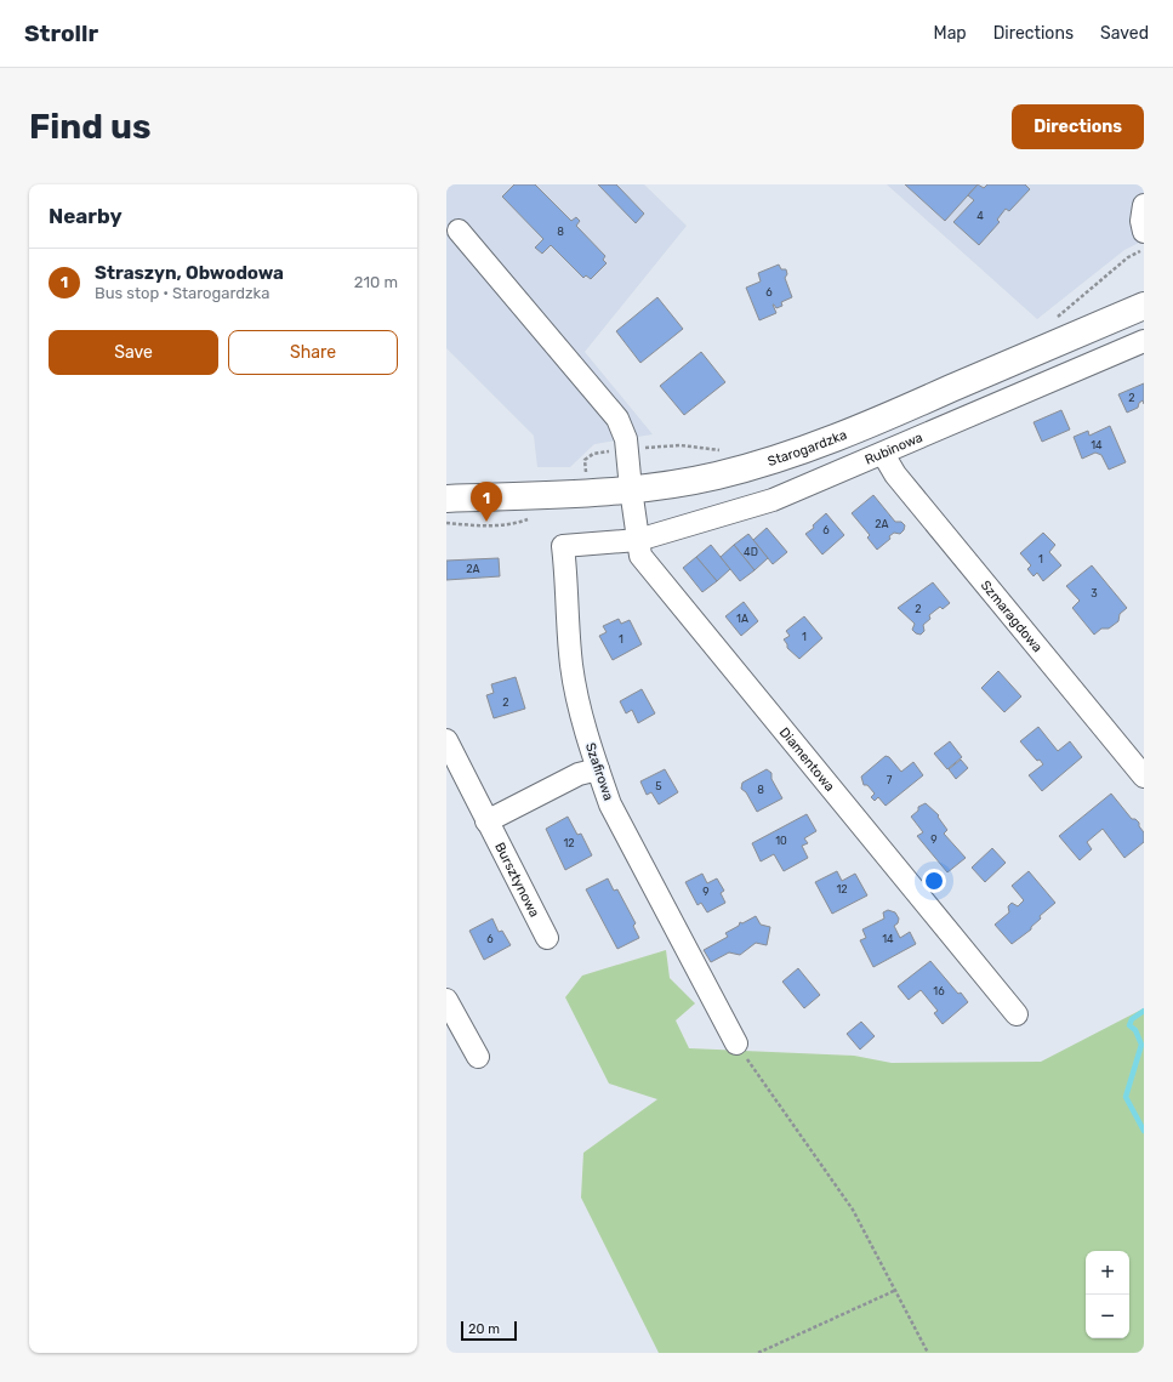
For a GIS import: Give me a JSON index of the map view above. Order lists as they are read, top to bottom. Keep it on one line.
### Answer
{"streets":{"main road":["Starogardzka"],"street":["Rubinowa","Szmaragdowa","Diamentowa","Szafirowa","Bursztynowa"]},"crossings":[["Starogardzka","Diamentowa"],["Rubinowa","Szmaragdowa"],["Rubinowa","Diamentowa"],["Rubinowa","Szafirowa"],["Diamentowa","Szafirowa"]],"house_numbers":["4","8","6","2","14","2A","6","4D","1","2A","3","2","1A","1","1","2","7","5","8","9","10","12","12","9","6","14","16"],"scale_bar":"20 m","page":{"header":"Strollr","nav":["Map","Directions","Saved"],"buttons":["Directions",["Save","Share"]],"title":"Find us","heading":"Nearby","list":[{"mark":"1","name":"Straszyn, Obwodowa","note":"Bus stop · Starogardzka","value":"210 m"}],"pins":"1","map_buttons":["+","−"],"scale":"20 m"}}
